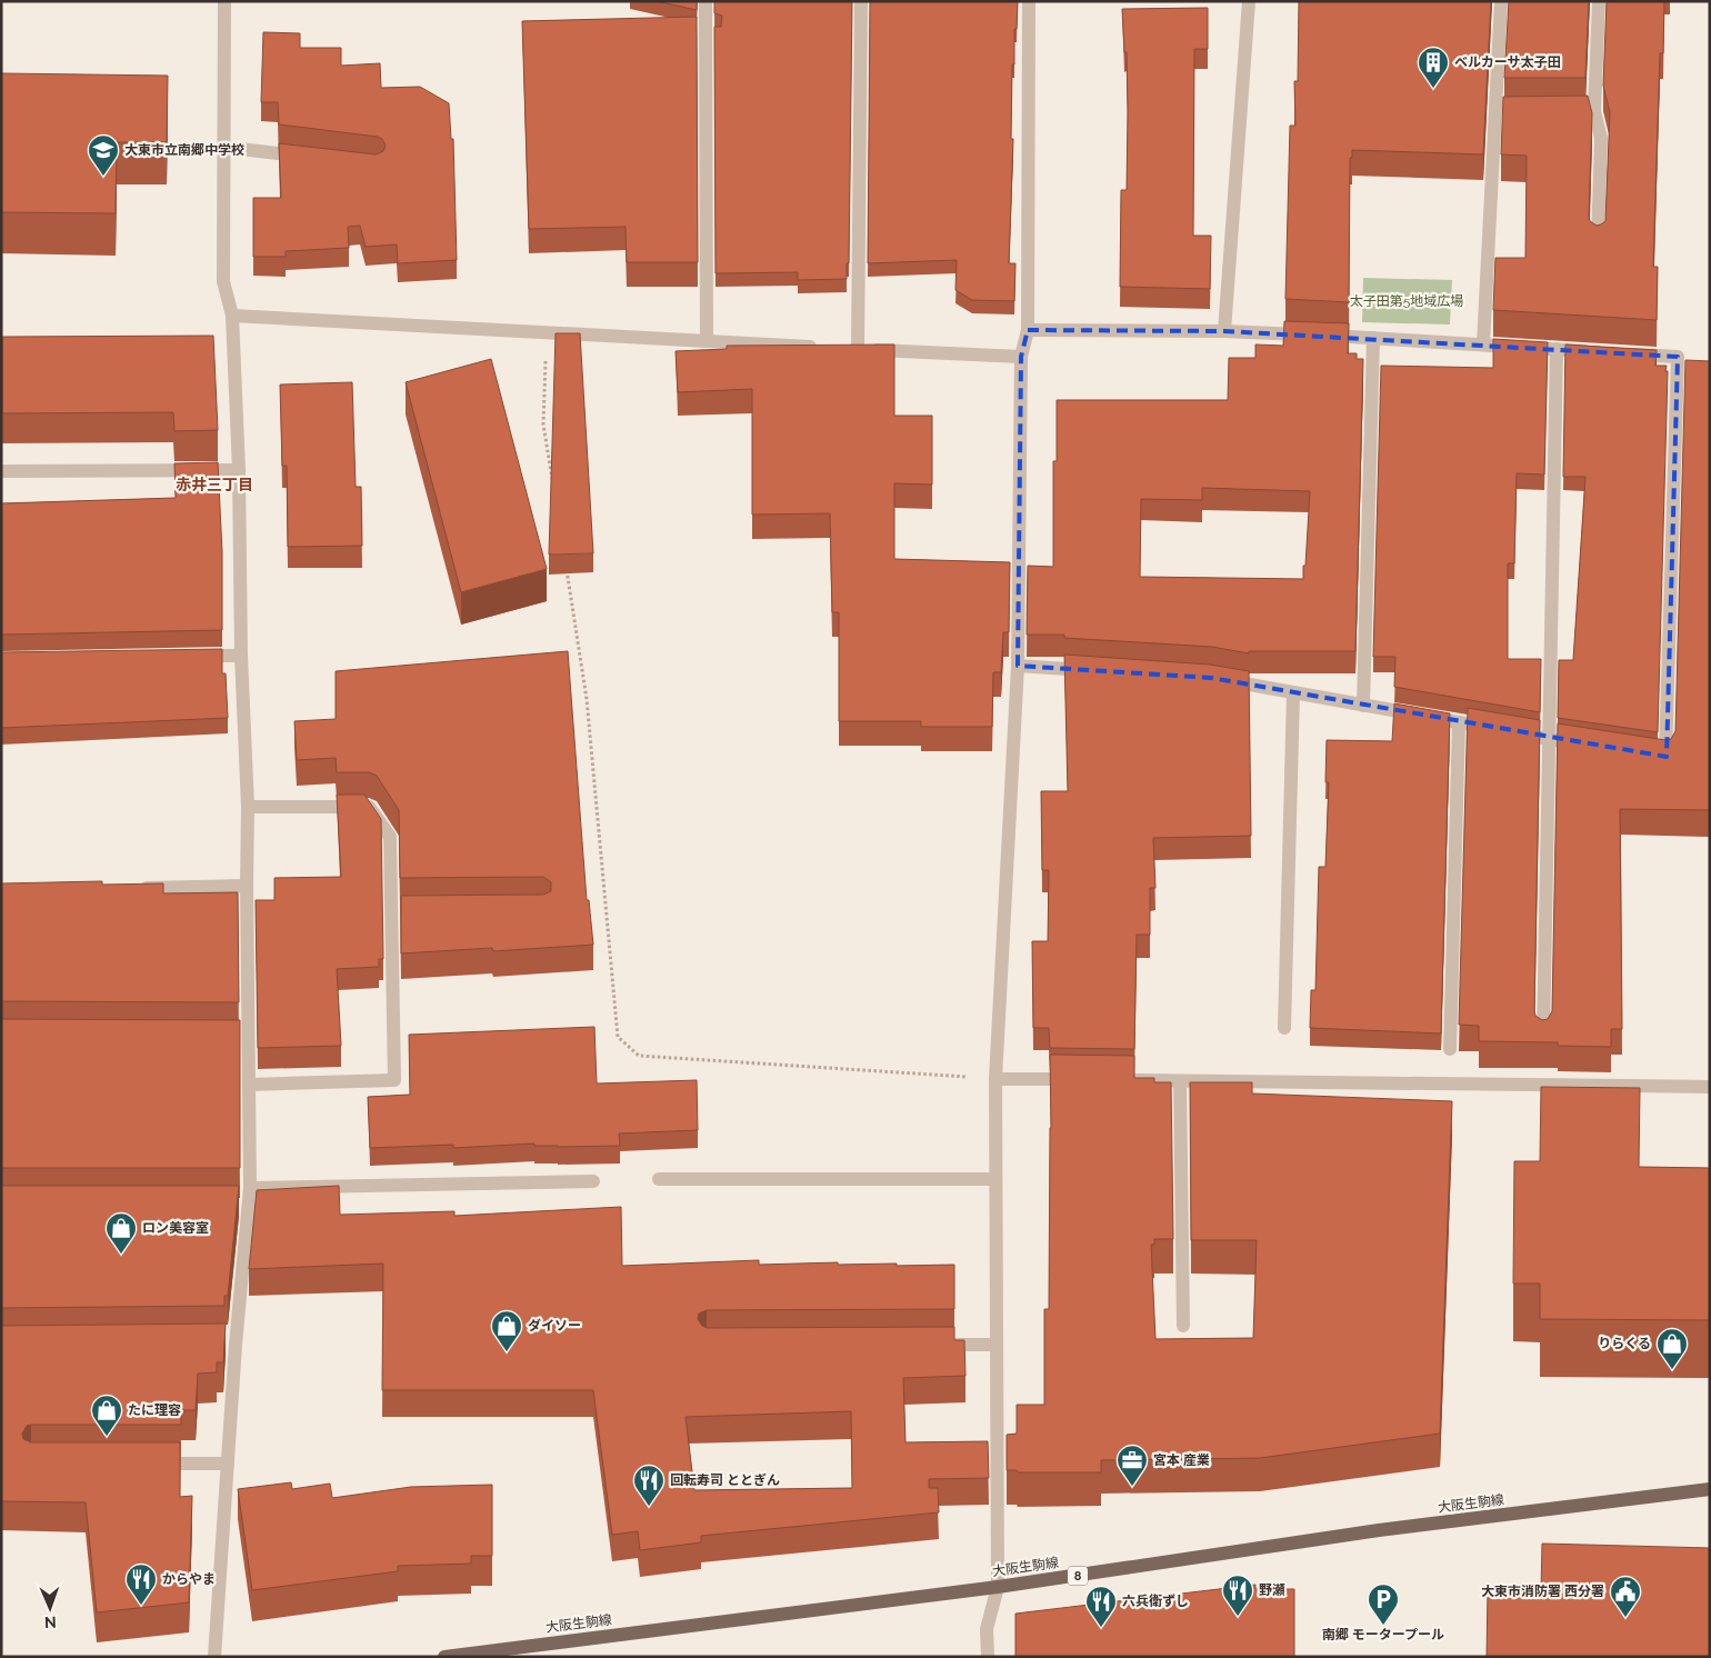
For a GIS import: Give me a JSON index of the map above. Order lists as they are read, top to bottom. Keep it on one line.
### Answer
{"streets":{"main road":["大阪生駒線","8"]},"districts":["赤井三丁目"],"parks":["太子田第5地域広場"],"places":{"building":["ベルカーサ太子田"],"school or university":["大東市立南郷中学校"],"shop":["ロン美容室","ダイソー","りらくる","たに理容"],"office":["宮本 産業"],"restaurant":["回転寿司 ととぎん","からやま","野瀬","六兵衛ずし"],"public building":["大東市消防署 西分署"],"parking":["南郷 モータープール"]},"north":"bottom"}
